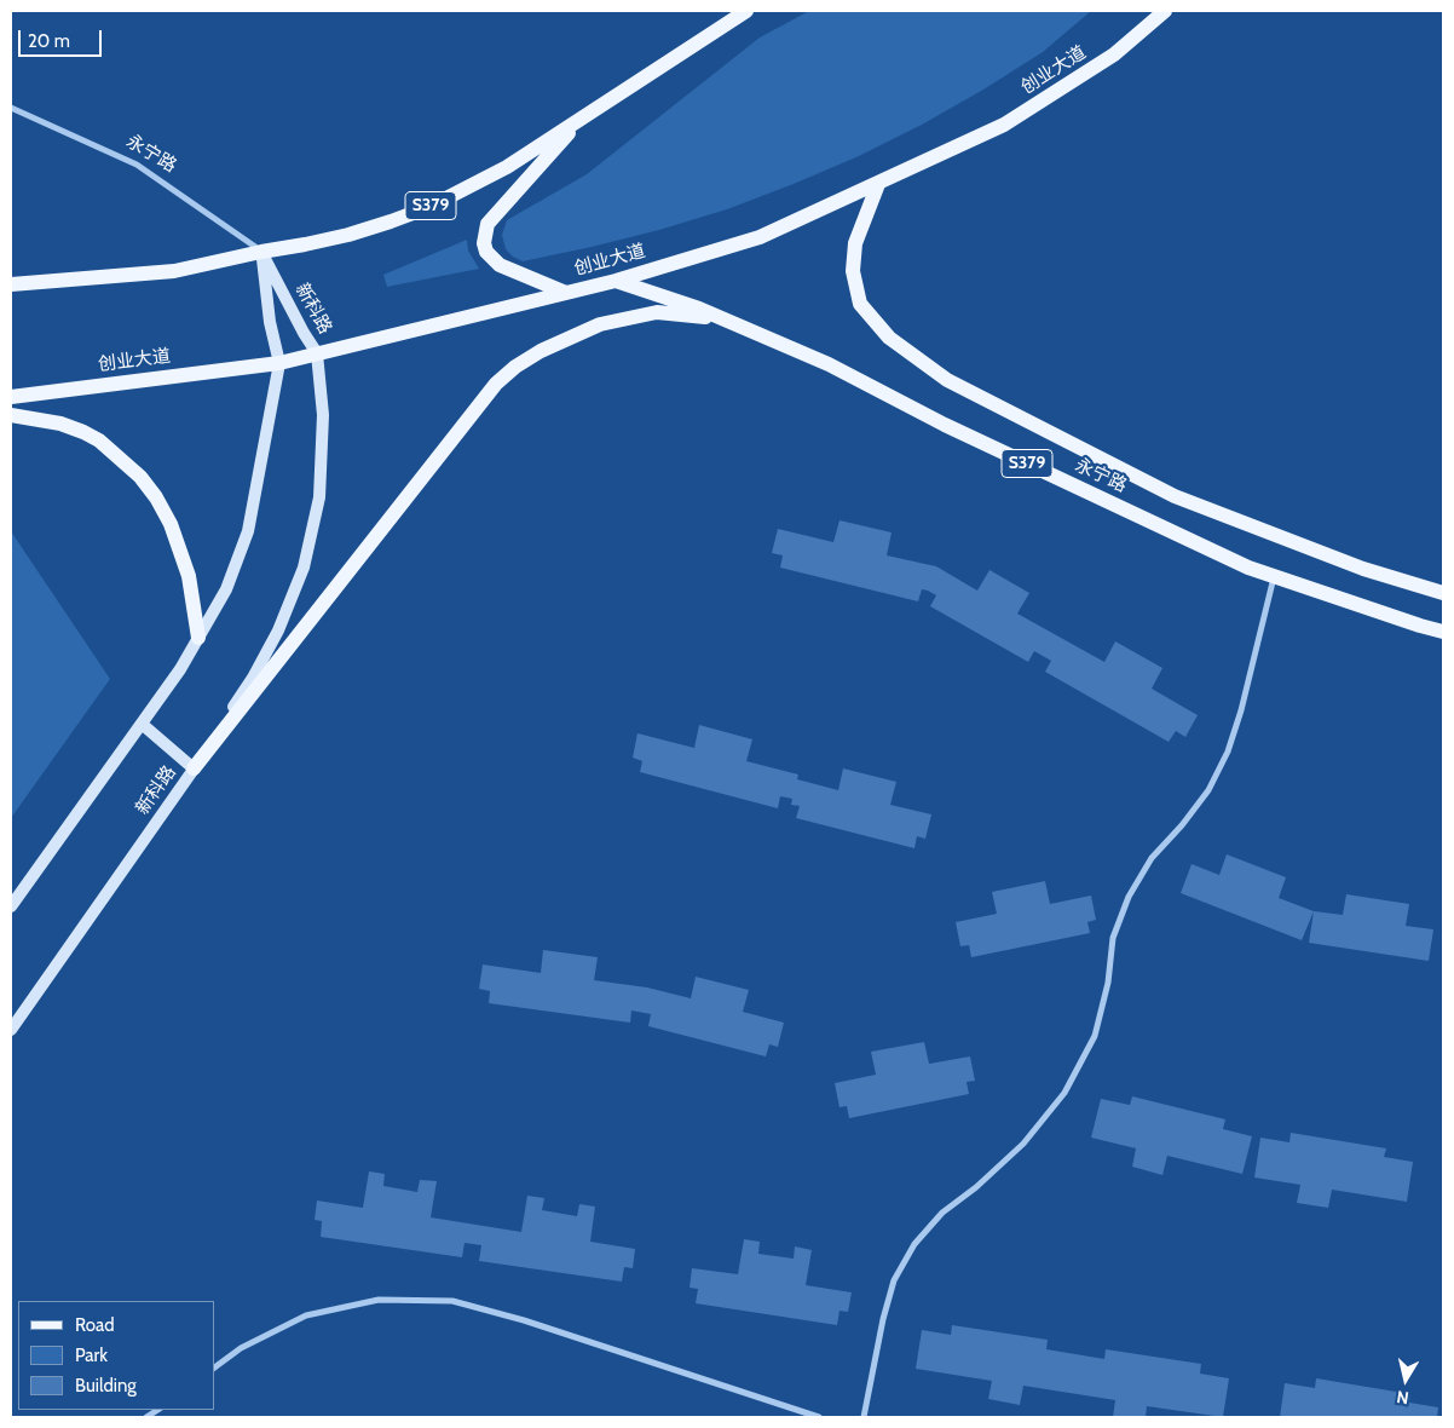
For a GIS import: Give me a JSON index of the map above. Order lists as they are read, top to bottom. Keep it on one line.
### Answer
{"streets":{"main road":["创业大道","永宁路","S379","新科路"]},"crossings":[["创业大道","永宁路"],["创业大道","S379"],["创业大道","新科路"],["永宁路","S379"],["永宁路","新科路"],["S379","新科路"]],"legend":["Road","Park","Building"],"scale_bar":"20 m","north":"bottom"}
